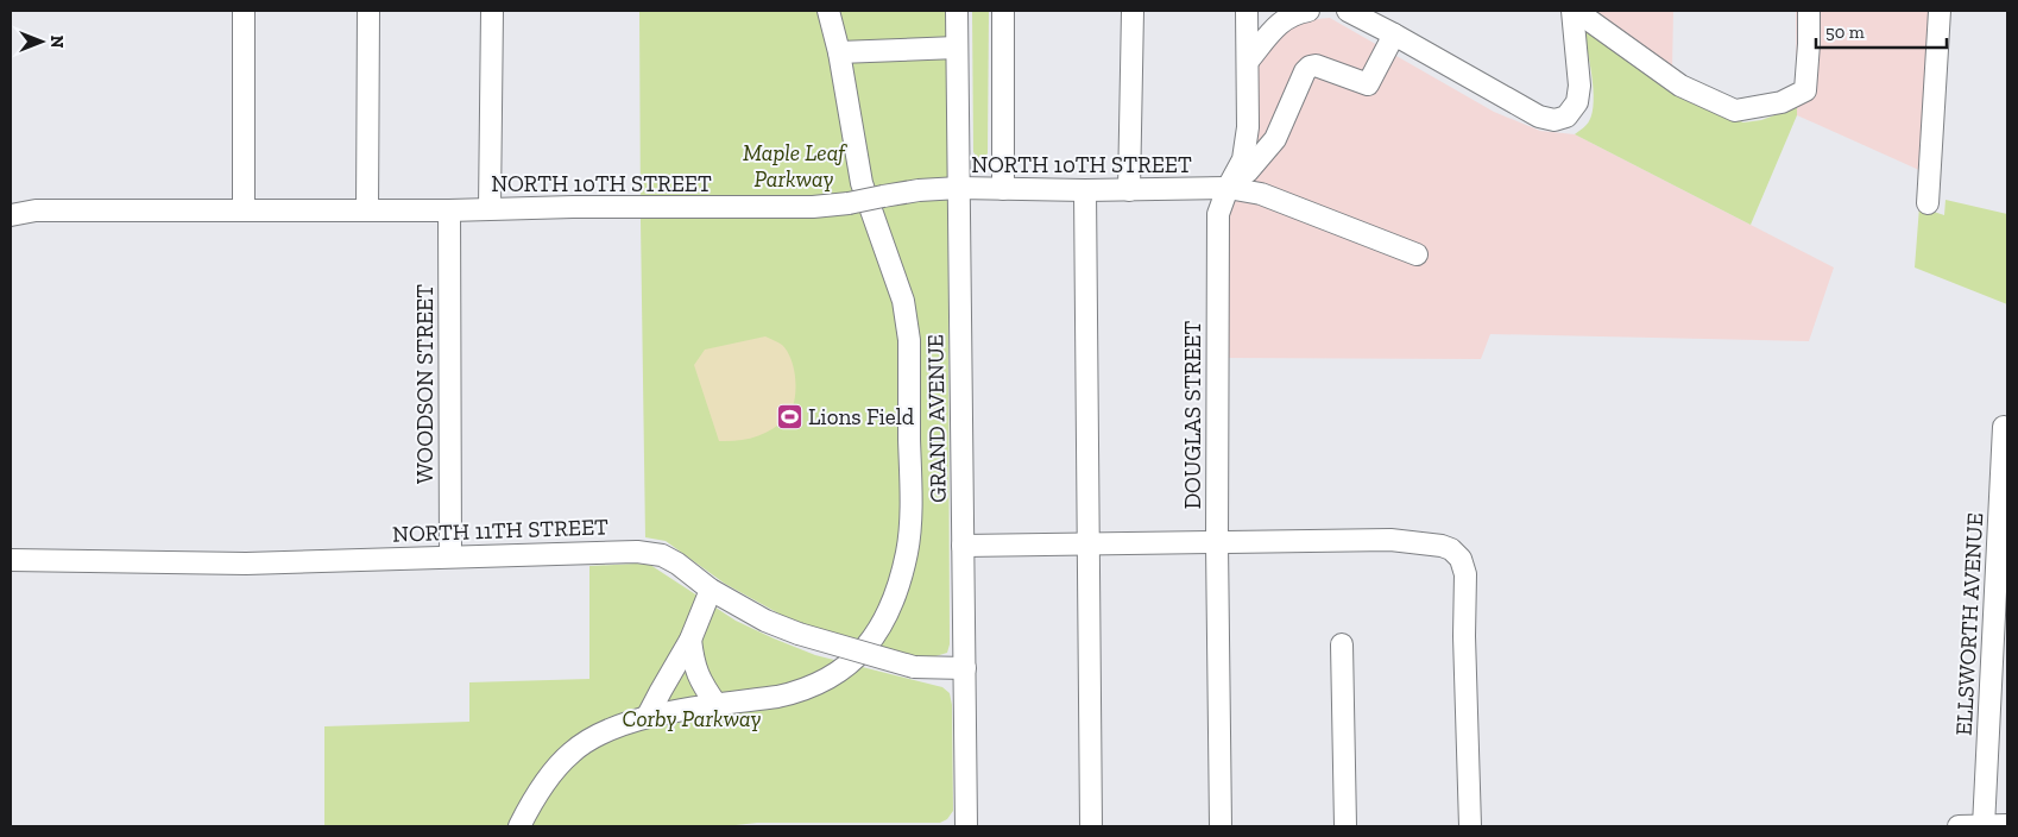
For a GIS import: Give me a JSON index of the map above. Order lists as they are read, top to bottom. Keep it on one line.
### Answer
{"streets":{"street":["NORTH 10TH STREET","WOODSON STREET","DOUGLAS STREET","GRAND AVENUE","NORTH 11TH STREET","ELLSWORTH AVENUE"]},"crossings":[["NORTH 10TH STREET","WOODSON STREET"],["NORTH 10TH STREET","DOUGLAS STREET"],["NORTH 10TH STREET","GRAND AVENUE"],["WOODSON STREET","NORTH 11TH STREET"],["GRAND AVENUE","NORTH 11TH STREET"]],"parks":["Maple Leaf Parkway","Corby Parkway"],"places":{"sports":["Lions Field"]},"scale_bar":"50 m","north":"right"}
